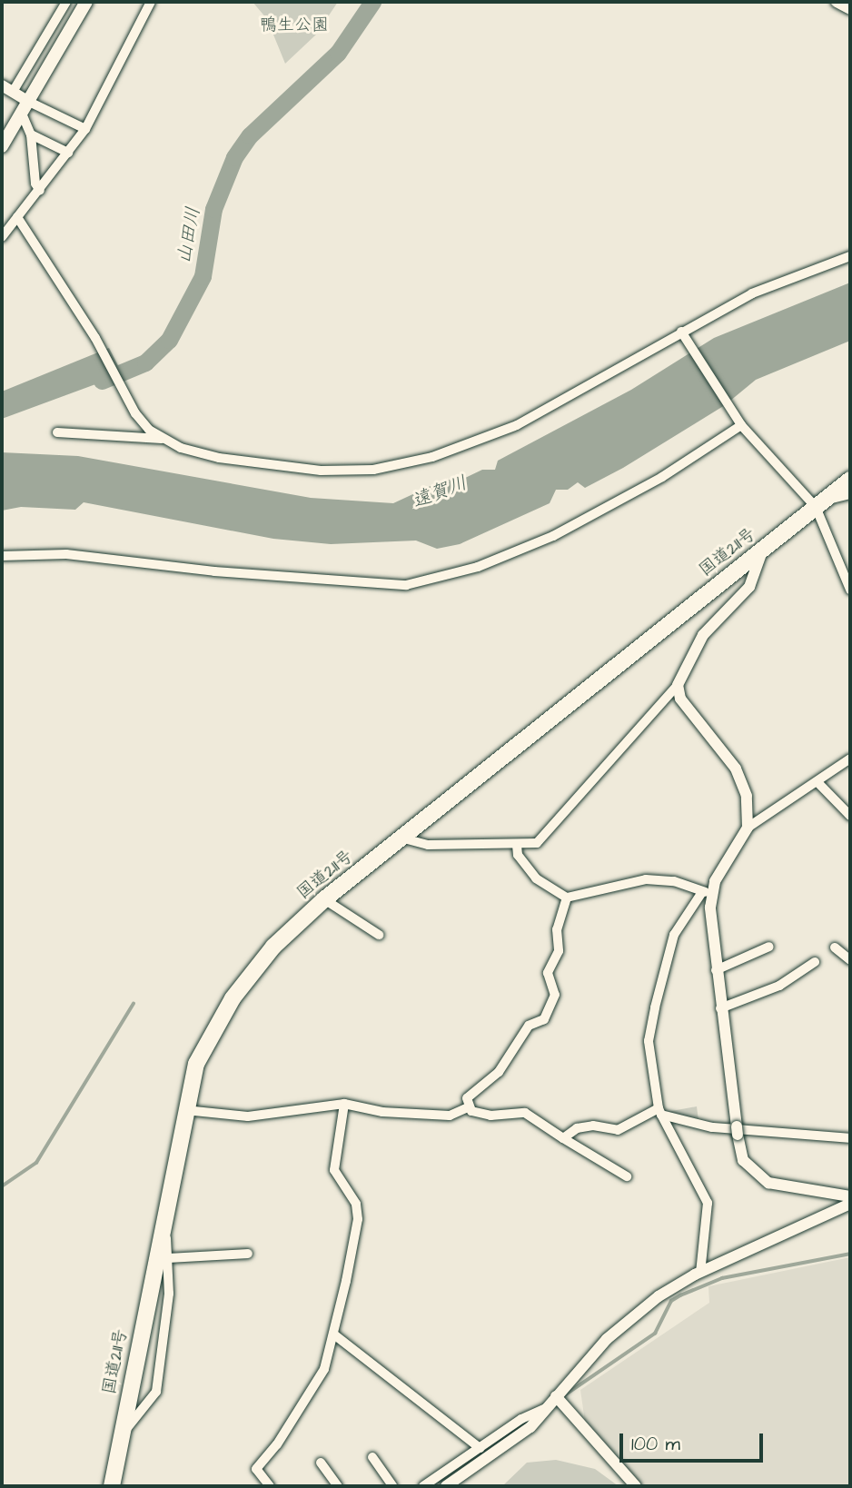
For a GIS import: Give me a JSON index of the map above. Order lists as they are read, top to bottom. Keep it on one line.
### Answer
{"streets":{"highway":["国道211号"]},"water":["山田川","遠賀川"],"parks":["鴨生公園"],"scale_bar":"100 m"}
